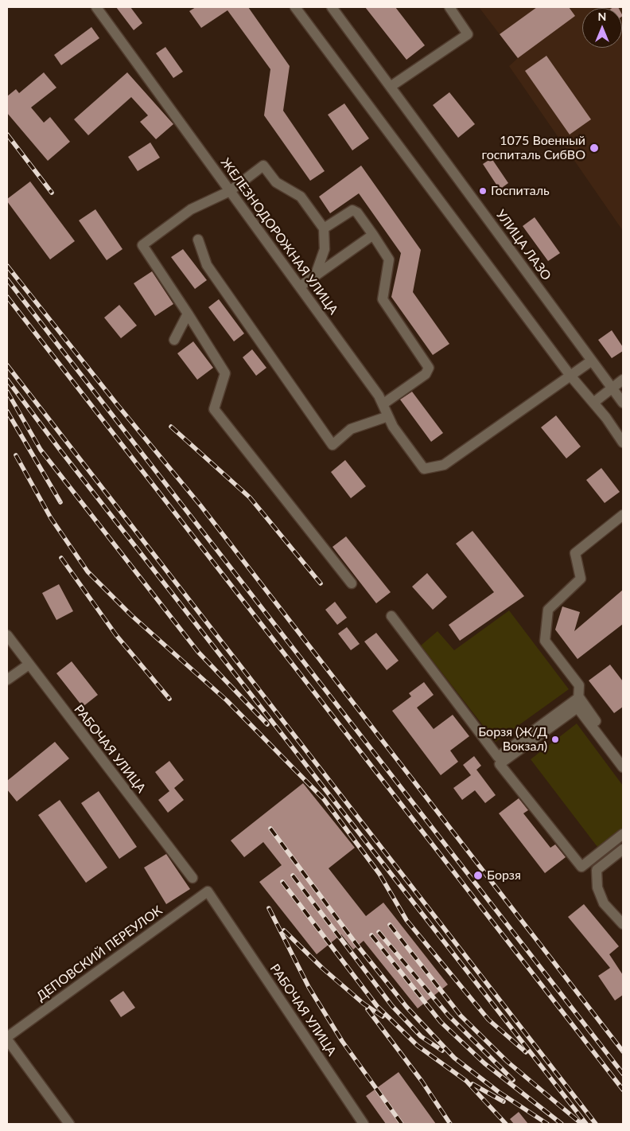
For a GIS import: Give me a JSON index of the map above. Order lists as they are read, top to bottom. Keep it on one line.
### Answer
{"streets":{"street":["ЖЕЛЕЗНОДОРОЖНАЯ УЛИЦА","УЛИЦА ЛАЗО","РАБОЧАЯ УЛИЦА","ДЕПОВСКИЙ ПЕРЕУЛОК"]},"crossings":[["РАБОЧАЯ УЛИЦА","ДЕПОВСКИЙ ПЕРЕУЛОК"]],"places":["1075 Военный госпиталь СибВО","Госпиталь","Борзя (Ж/Д Вокзал)","Борзя"],"north":"top"}
